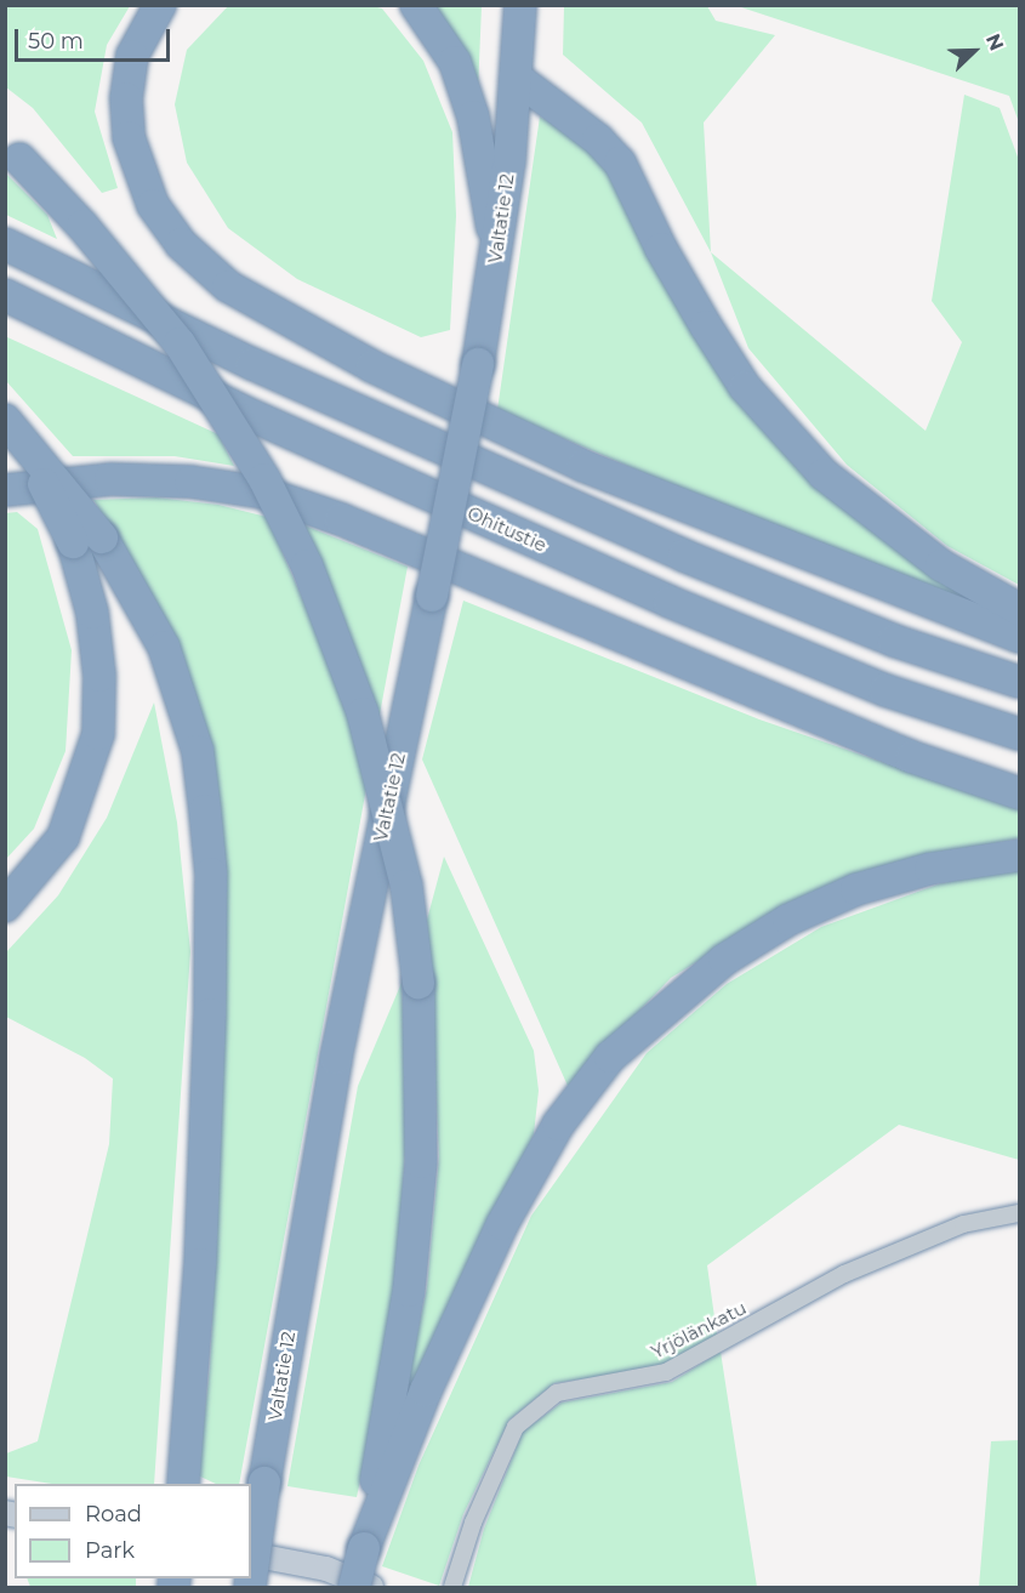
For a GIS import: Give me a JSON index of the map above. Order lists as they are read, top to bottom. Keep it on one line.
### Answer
{"streets":{"highway":["Valtatie 12","Ohitustie"],"street":["Yrjölänkatu"]},"legend":["Road","Park"],"scale_bar":"50 m","north":"top right"}
